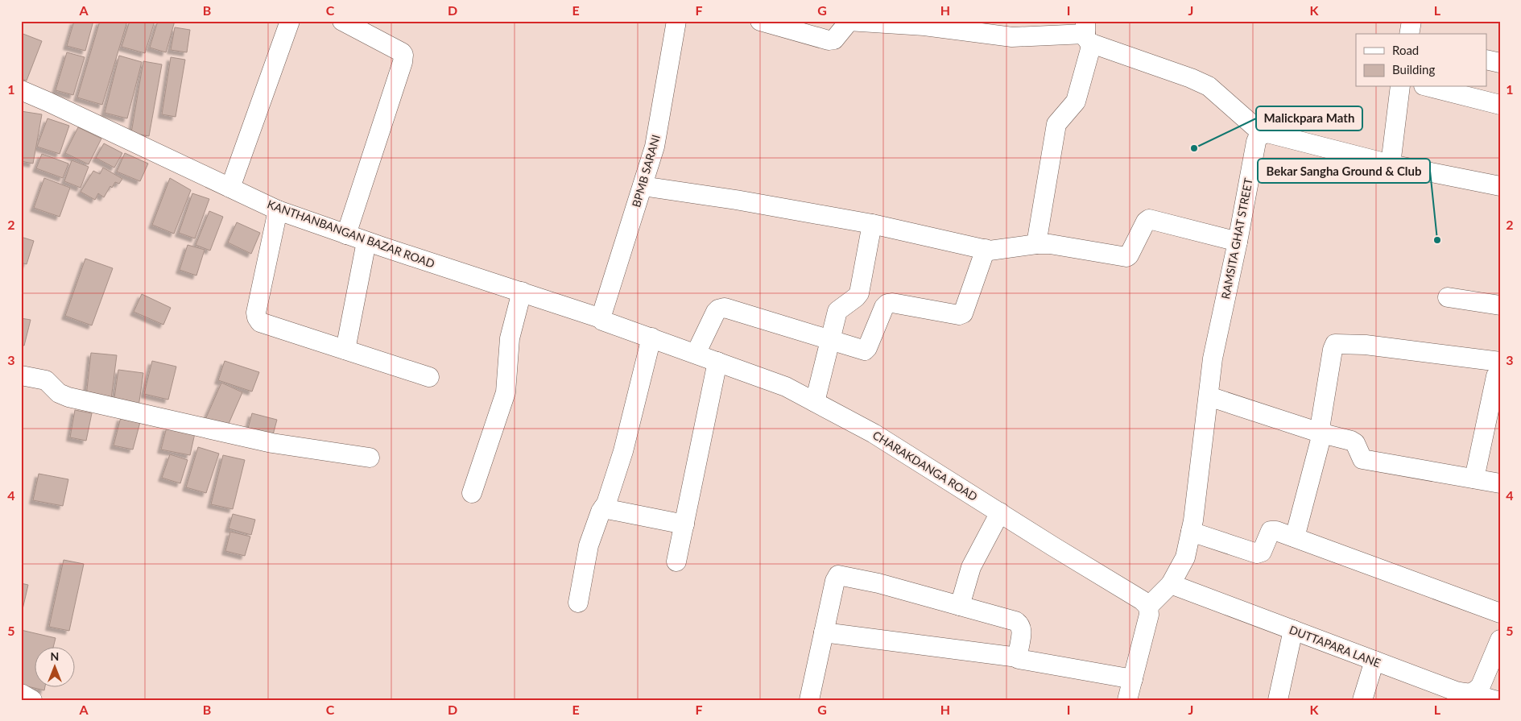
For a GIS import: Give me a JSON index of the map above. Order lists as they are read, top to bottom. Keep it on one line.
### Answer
{"streets":{"street":["BPMB SARANI","KANTHANBANGAN BAZAR ROAD","RAMSITA GHAT STREET","CHARAKDANGA ROAD","DUTTAPARA LANE"]},"crossings":[["BPMB SARANI","KANTHANBANGAN BAZAR ROAD"],["BPMB SARANI","CHARAKDANGA ROAD"],["KANTHANBANGAN BAZAR ROAD","CHARAKDANGA ROAD"],["RAMSITA GHAT STREET","DUTTAPARA LANE"]],"places":["Malickpara Math","Bekar Sangha Ground & Club"],"legend":["Road","Building"],"north":"top","grid":{"columns":["A","B","C","D","E","F","G","H","I","J","K","L"],"rows":["1","2","3","4","5"]}}
